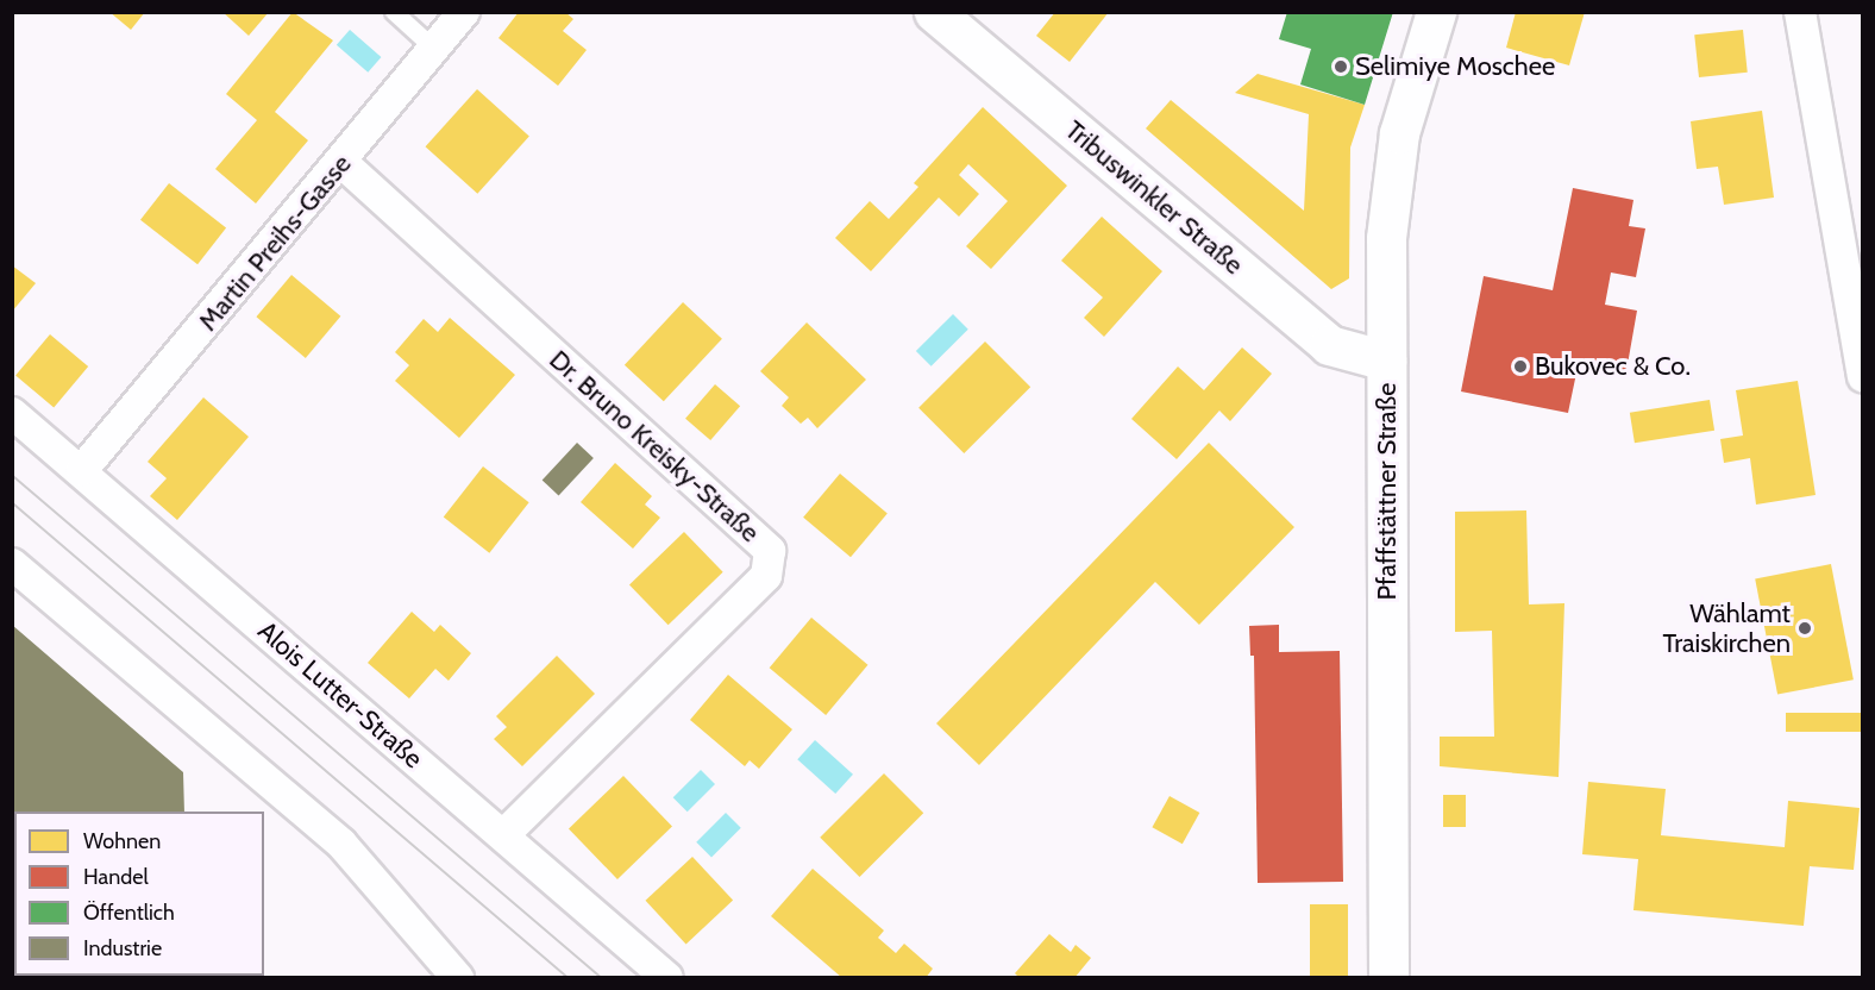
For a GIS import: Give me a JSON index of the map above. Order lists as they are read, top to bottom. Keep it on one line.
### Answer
{"streets":{"main road":["Tribuswinkler Straße","Pfaffstättner Straße"],"street":["Martin Preihs-Gasse","Dr. Bruno Kreisky-Straße","Alois Lutter-Straße"]},"crossings":[["Tribuswinkler Straße","Pfaffstättner Straße"],["Martin Preihs-Gasse","Dr. Bruno Kreisky-Straße"],["Martin Preihs-Gasse","Alois Lutter-Straße"],["Dr. Bruno Kreisky-Straße","Alois Lutter-Straße"]],"places":["Selimiye Moschee","Bukovec & Co.","Wählamt Traiskirchen"],"legend":["Wohnen","Handel","Öffentlich","Industrie"]}
